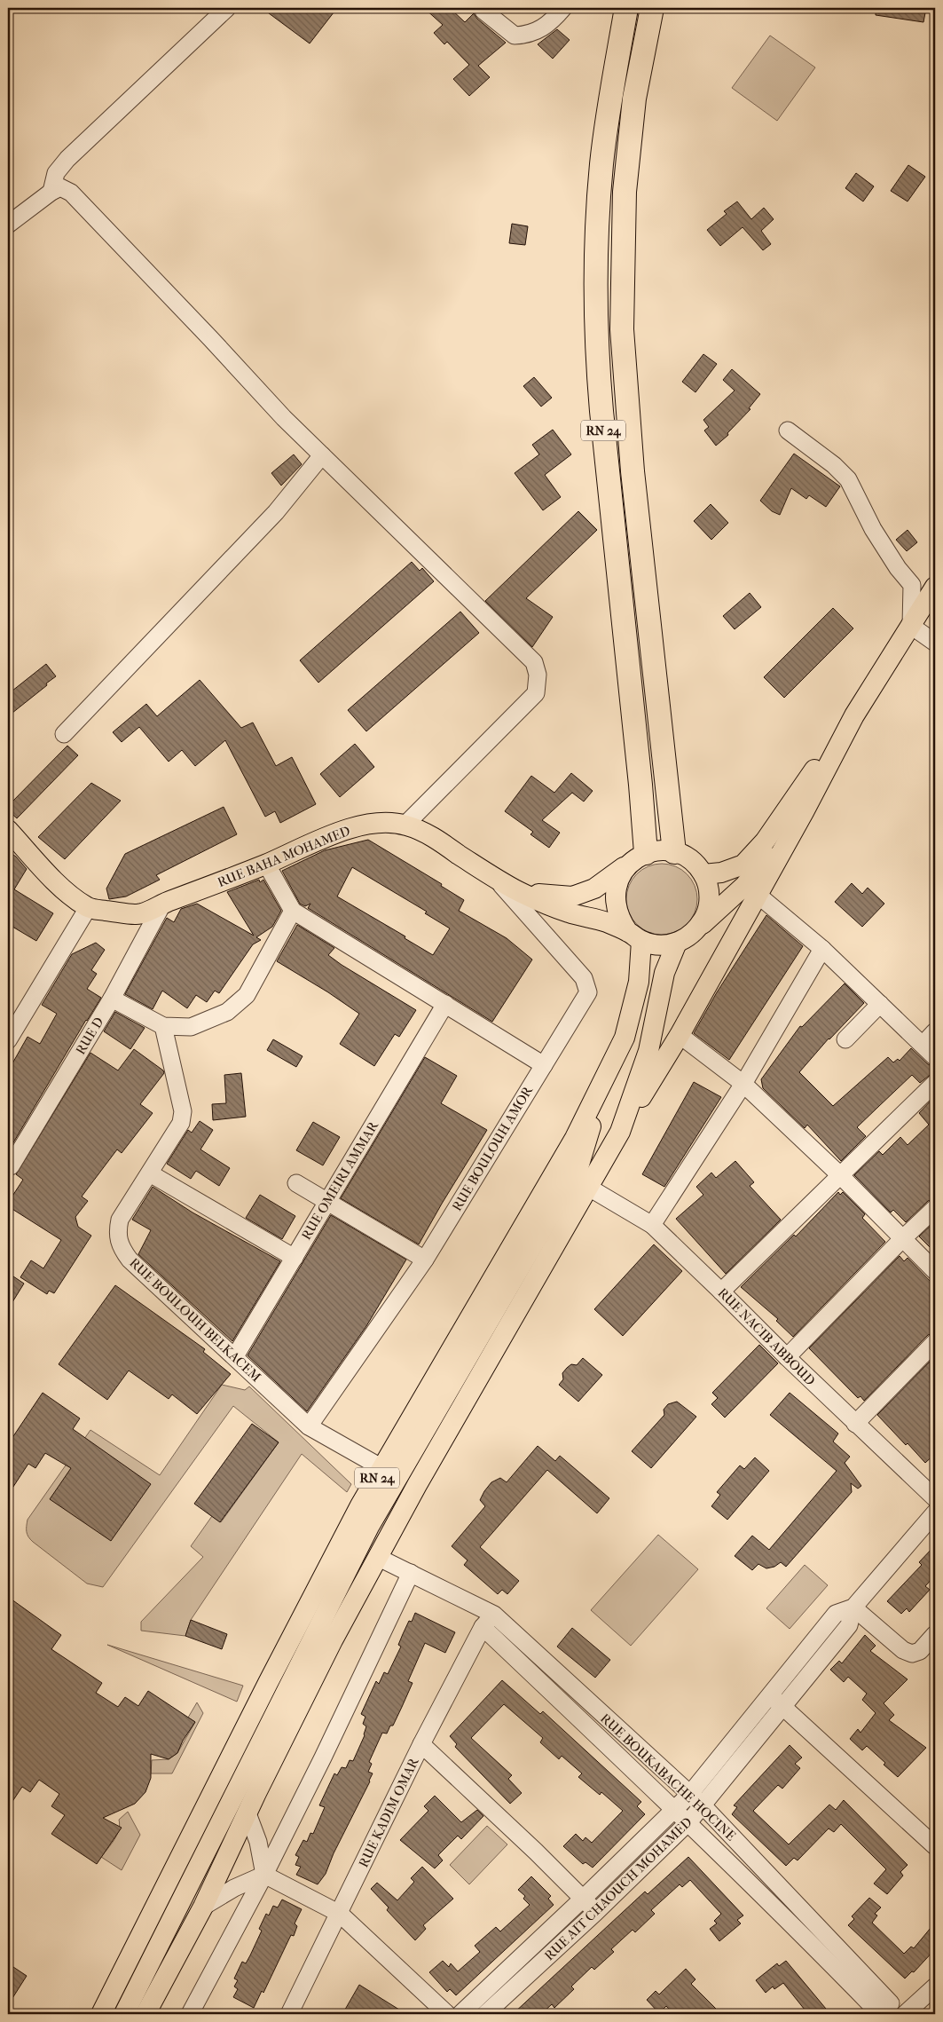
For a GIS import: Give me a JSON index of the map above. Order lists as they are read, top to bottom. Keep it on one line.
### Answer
{"streets":{"highway":["RN 24"],"main road":["RUE BAHA MOHAMED"],"street":["RUE D","RUE BOULOUH AMOR","RUE OMEIRI AMMAR","RUE BOULOUH BELKACEM","RUE NACIB ABBOUD","RUE BOUKABACHE HOCINE","RUE KADIM OMAR","RUE AIT CHAOUCH MOHAMED"]},"crossings":[["RN 24","RUE BAHA MOHAMED"],["RN 24","RUE BOULOUH BELKACEM"],["RN 24","RUE NACIB ABBOUD"],["RN 24","RUE BOUKABACHE HOCINE"],["RUE BAHA MOHAMED","RUE D"],["RUE BAHA MOHAMED","RUE BOULOUH AMOR"],["RUE BOULOUH AMOR","RUE BOULOUH BELKACEM"],["RUE OMEIRI AMMAR","RUE BOULOUH BELKACEM"],["RUE BOUKABACHE HOCINE","RUE KADIM OMAR"],["RUE BOUKABACHE HOCINE","RUE AIT CHAOUCH MOHAMED"]]}
